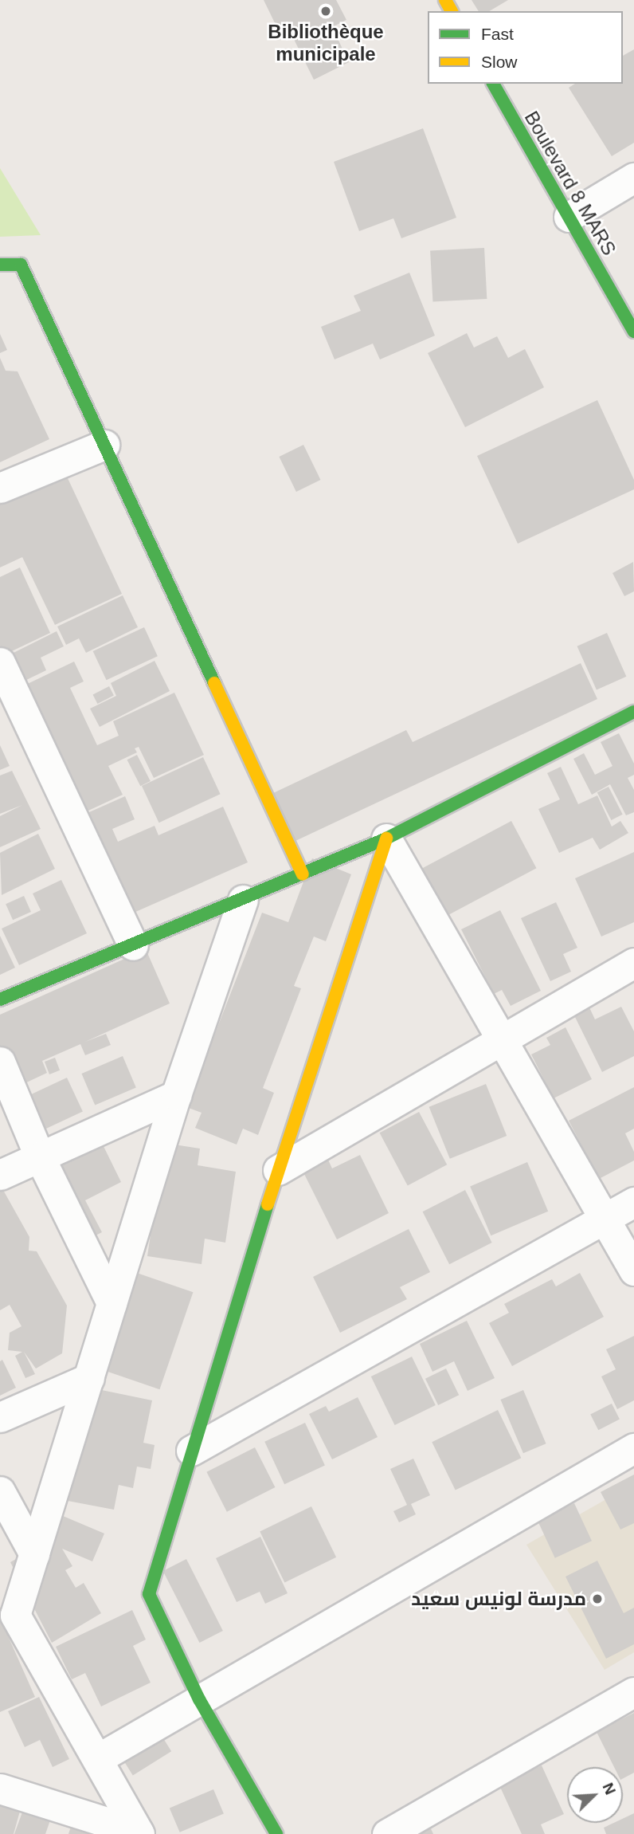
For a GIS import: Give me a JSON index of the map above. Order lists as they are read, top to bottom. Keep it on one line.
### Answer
{"streets":{"street":["Boulevard 8 MARS"]},"places":["Bibliothèque municipale","مدرسة لونيس سعيد"],"legend":["Fast","Slow"],"north":"top right"}
